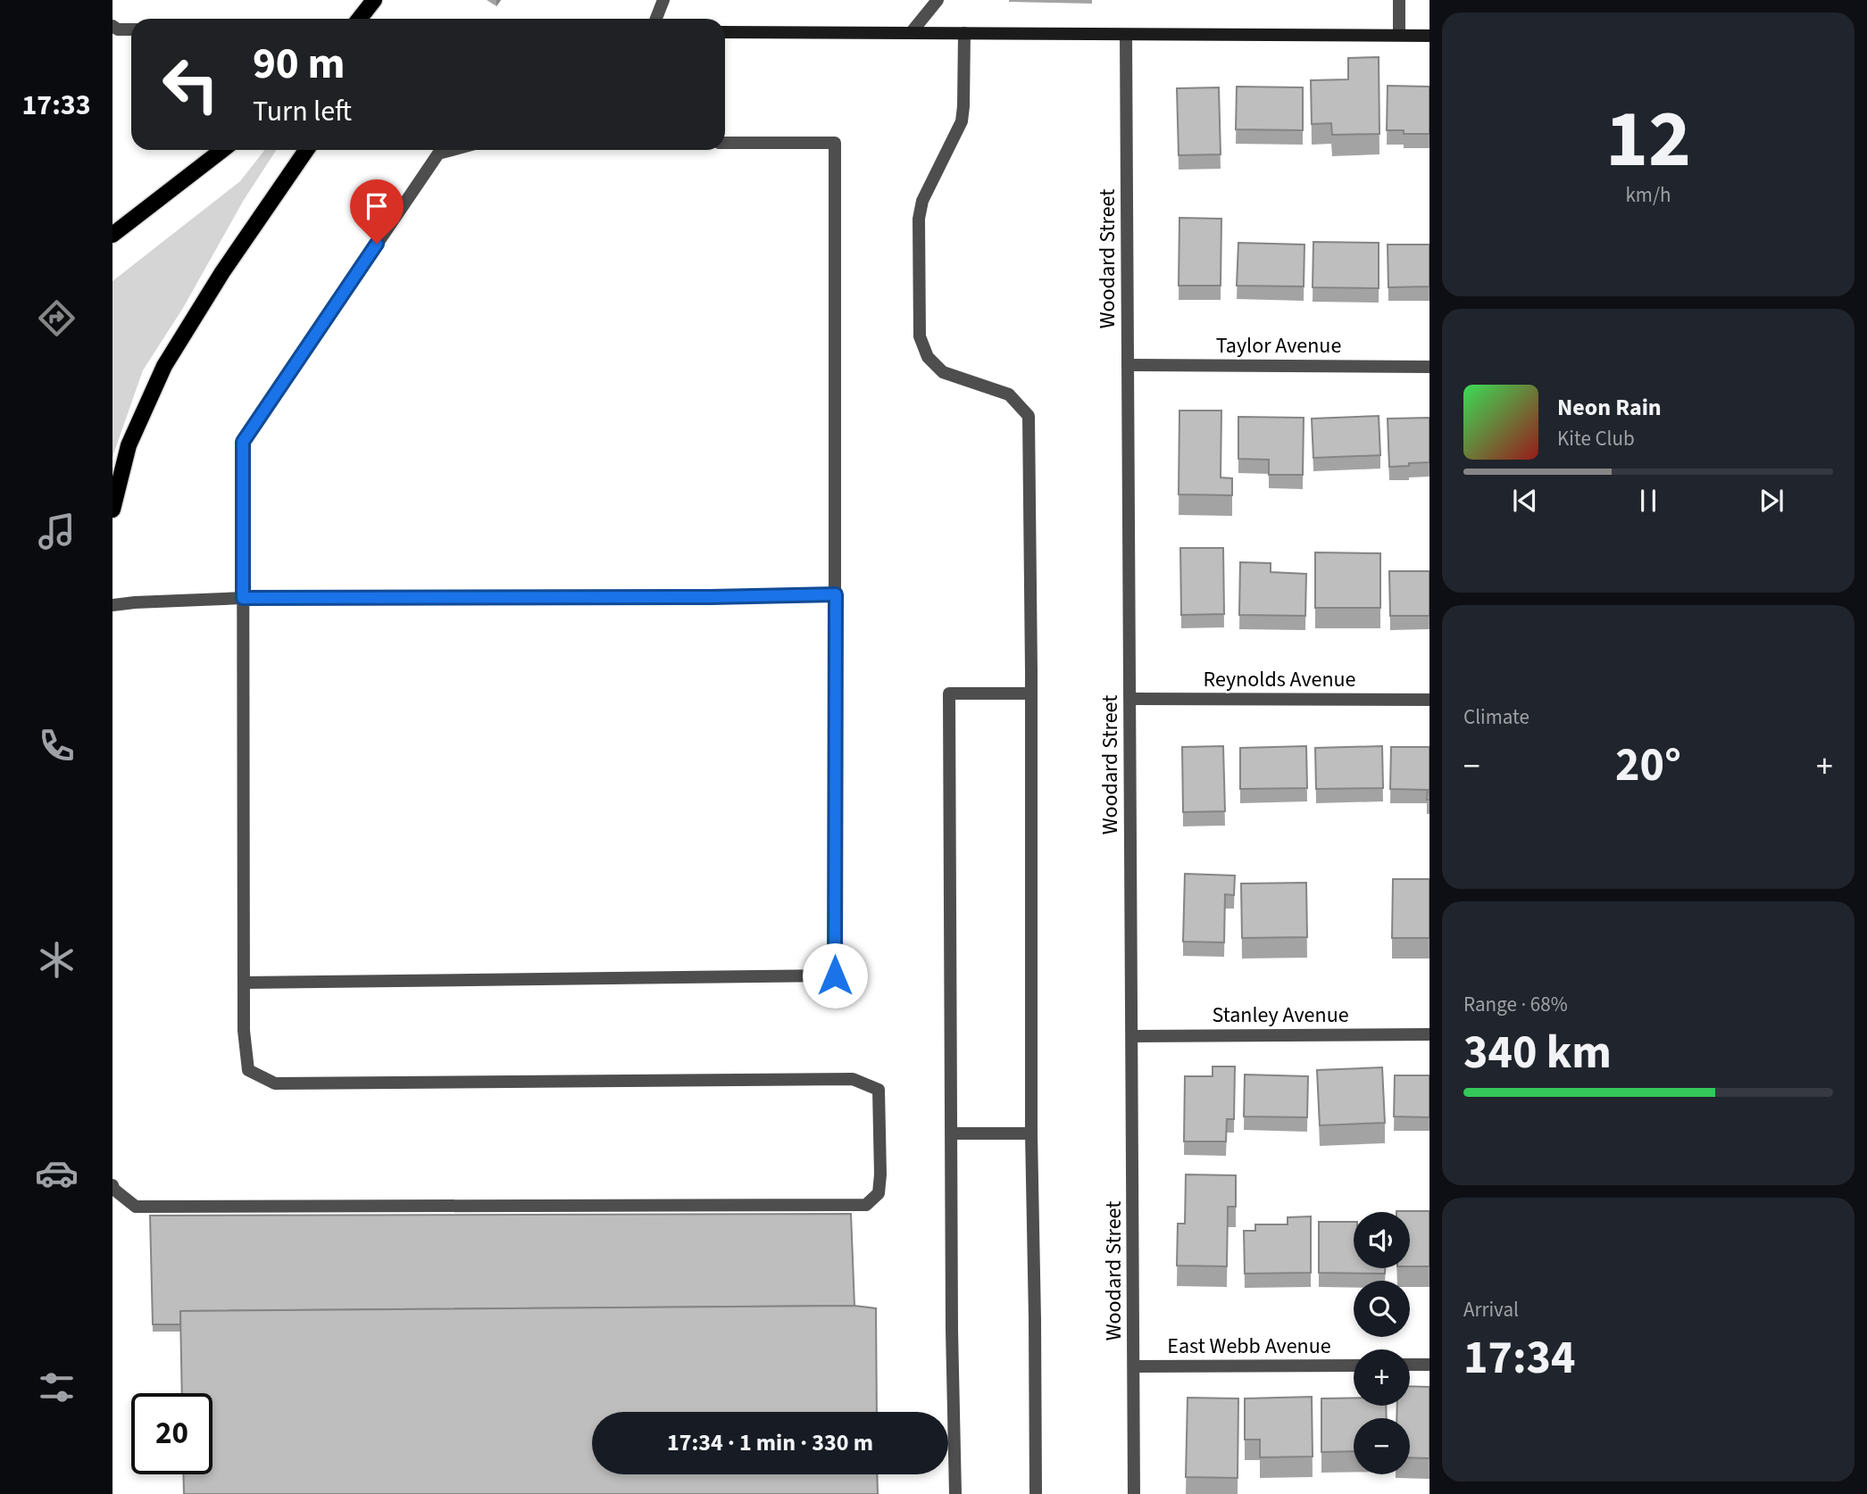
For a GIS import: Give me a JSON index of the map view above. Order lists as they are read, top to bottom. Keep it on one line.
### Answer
{"streets":{"street":["Woodard Street","Taylor Avenue","Reynolds Avenue","Stanley Avenue","East Webb Avenue"]},"crossings":[["Woodard Street","Taylor Avenue"],["Woodard Street","Reynolds Avenue"],["Woodard Street","Stanley Avenue"],["Woodard Street","East Webb Avenue"]],"page":{"tabs":"17:33","tile":[["12","km/h"],"Climate",["Range · 68%","340 km"],["Arrival","17:34"]],"turn":["90 m","Turn left"],"song":["Neon Rain","Kite Club"],"heat":["−","20°","+"],"map_buttons":["+","−"],"limit":"20","trip":"17:34 · 1 min · 330 m"}}
